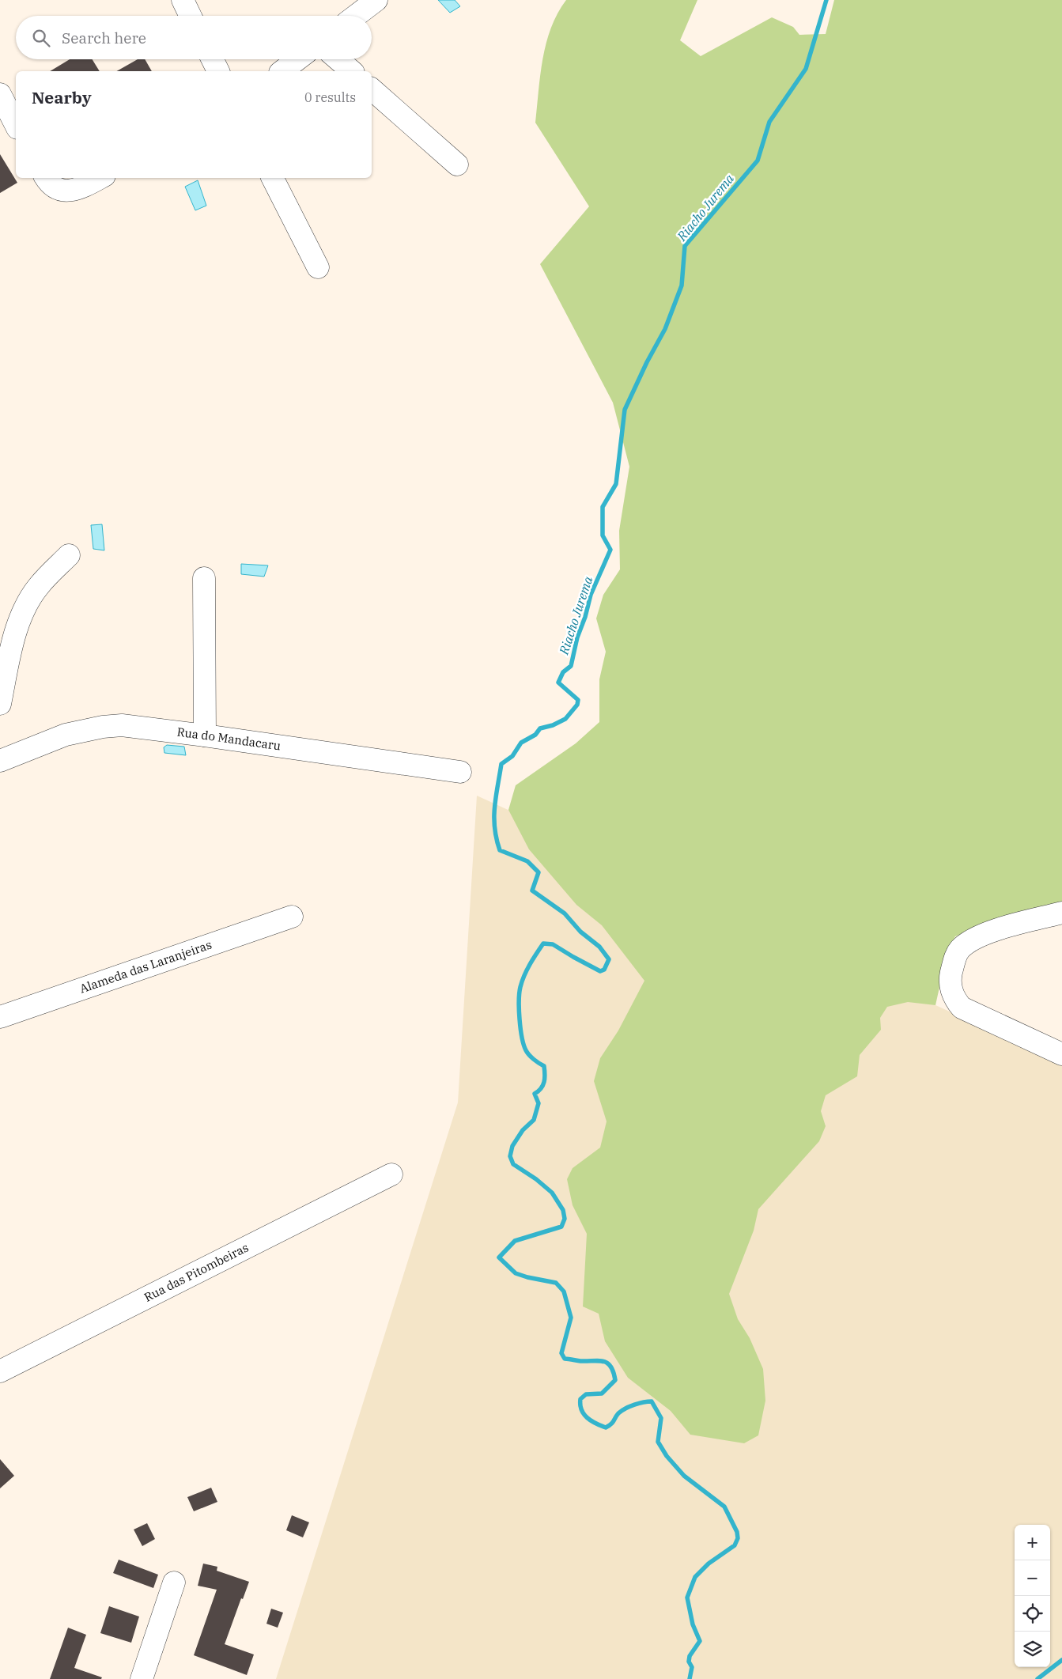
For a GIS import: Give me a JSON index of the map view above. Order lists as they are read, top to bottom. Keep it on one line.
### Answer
{"streets":{"street":["Rua do Mandacaru","Alameda das Laranjeiras","Rua das Pitombeiras"]},"water":["Riacho Jurema"],"page":{"search":"Search here","heading":["Nearby","0 results"],"map_buttons":["+","−"]}}
